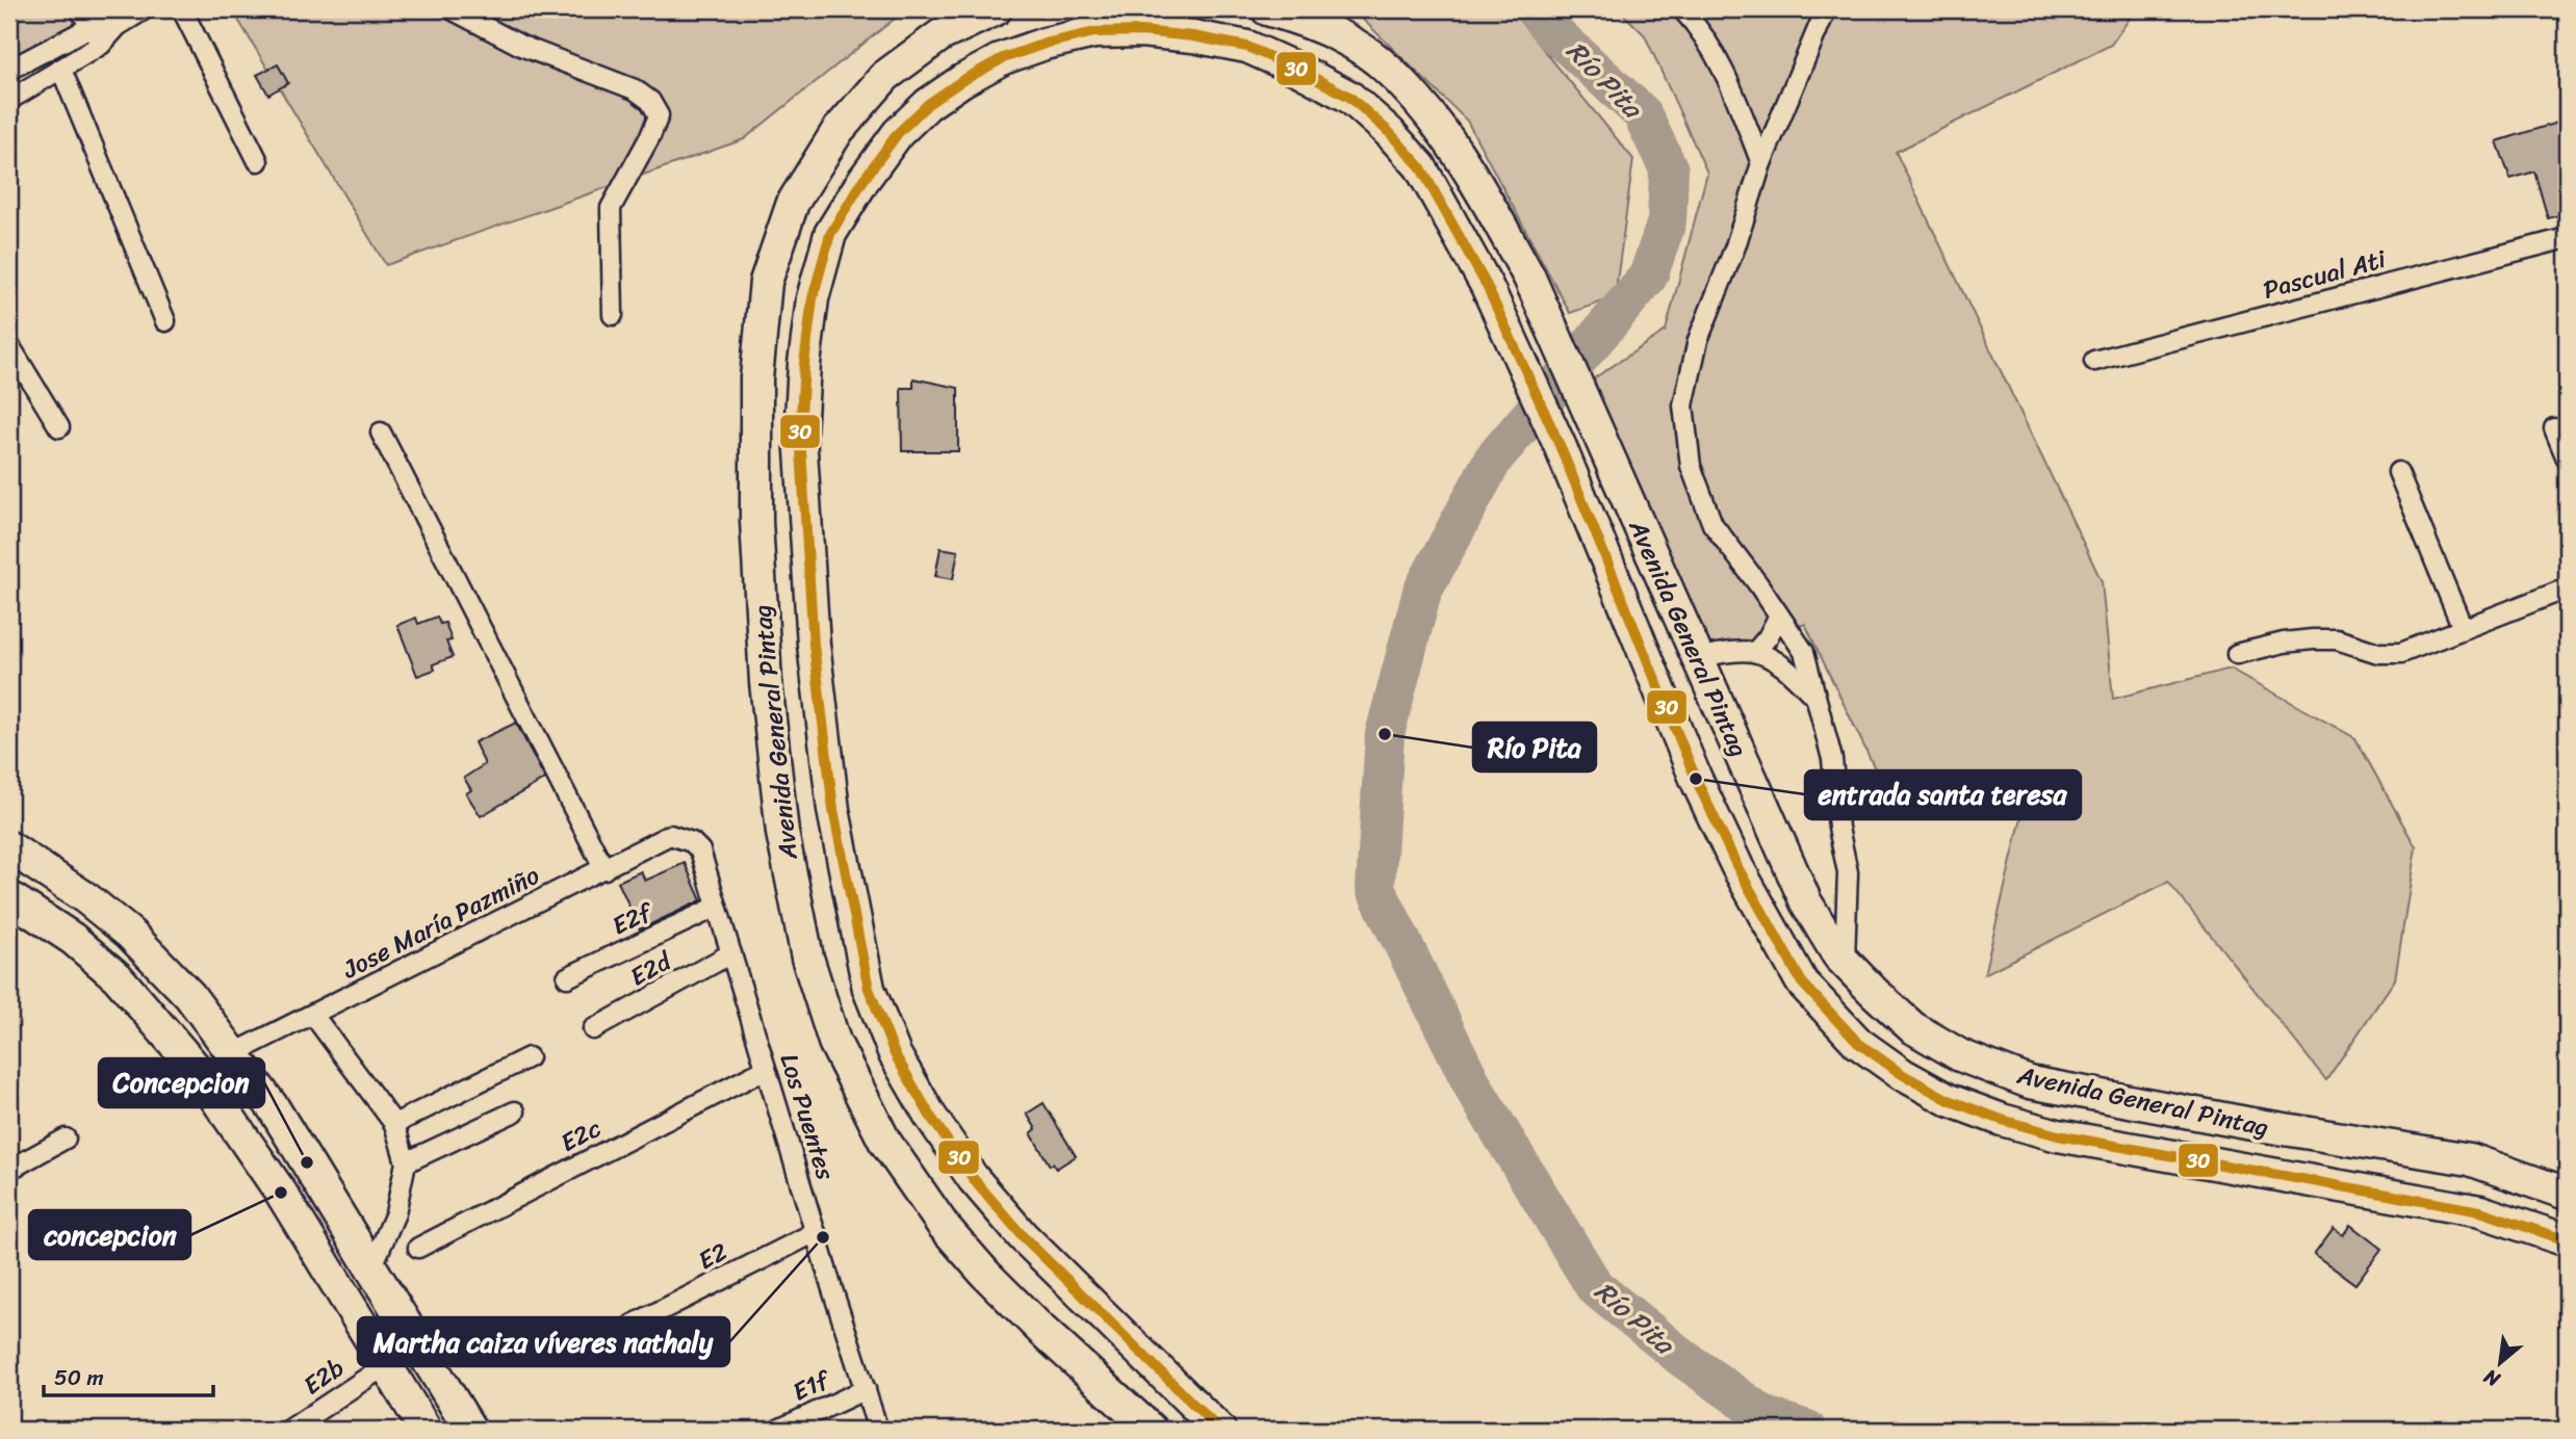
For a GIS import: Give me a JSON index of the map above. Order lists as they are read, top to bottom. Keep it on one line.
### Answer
{"streets":{"highway":["Avenida General Pintag"],"street":["Pascual Ati","E2f","Jose María Pazmiño","E2d","Los Puentes","E2c","E2","E2b","E1f"]},"crossings":[["E2f","Los Puentes"],["Jose María Pazmiño","Los Puentes"],["E2d","Los Puentes"],["Los Puentes","E2c"],["Los Puentes","E2"],["Los Puentes","E1f"]],"water":["Río Pita"],"places":["Río Pita","entrada santa teresa","Concepcion","concepcion","Martha caiza víveres nathaly"],"lines":["transit line 30"],"scale_bar":"50 m","north":"bottom left"}
